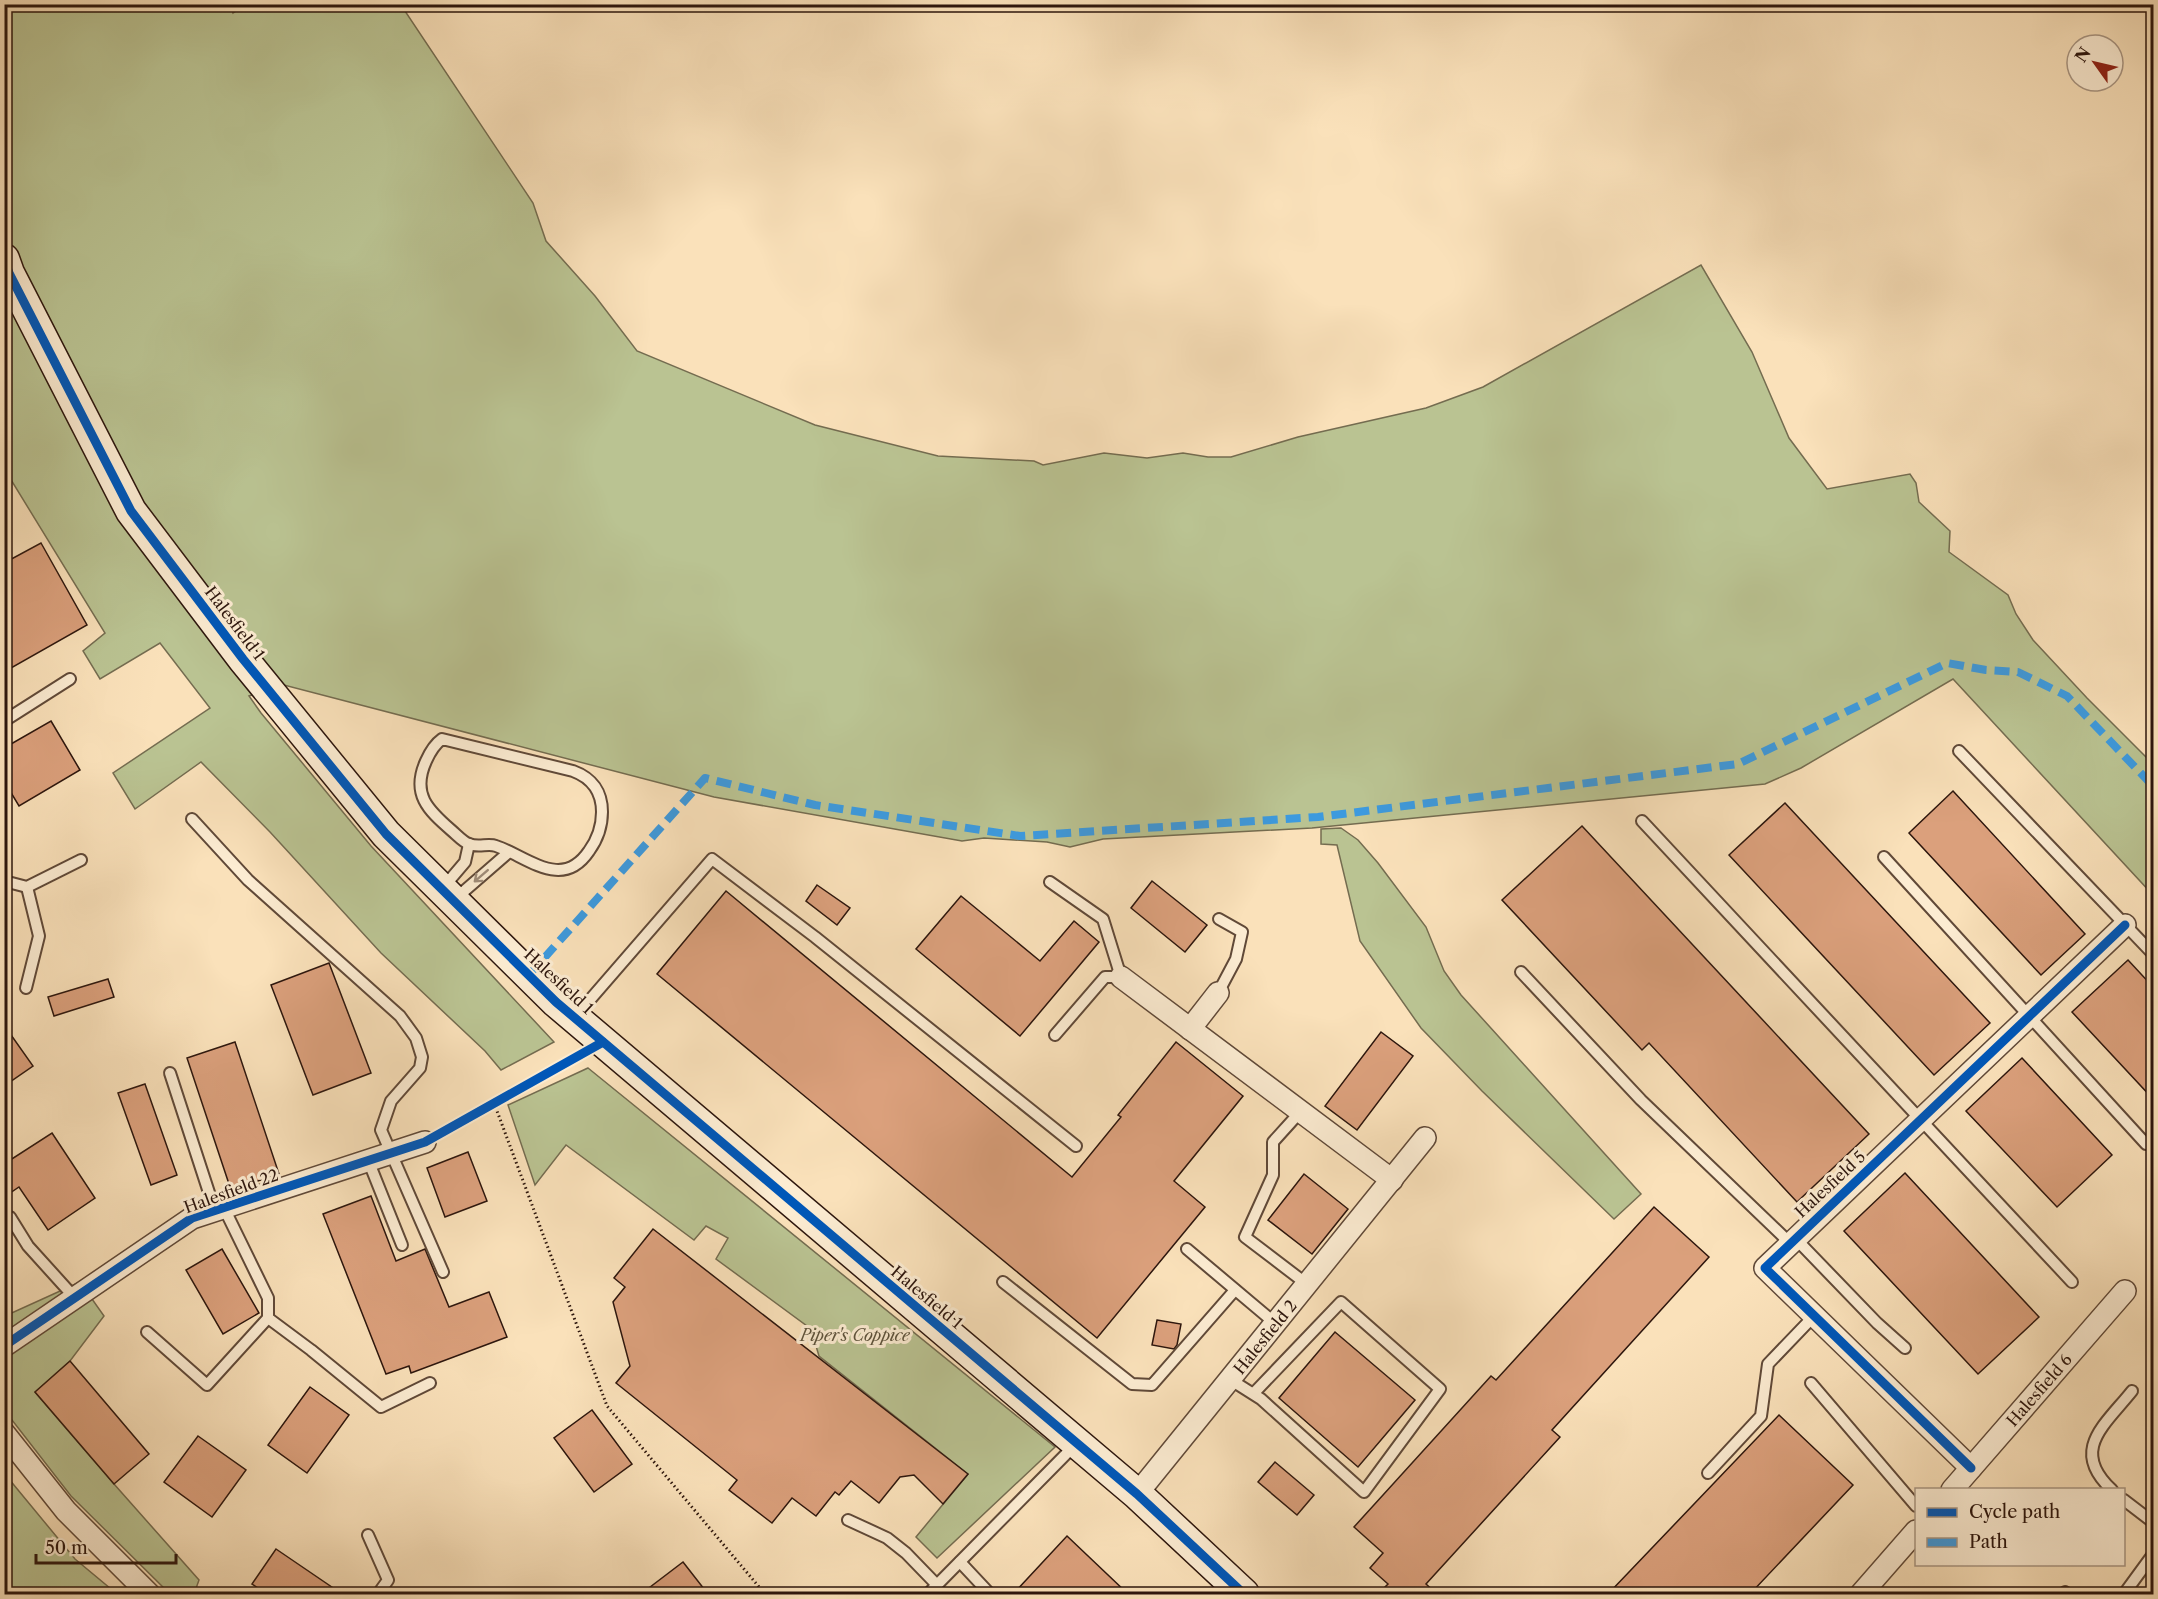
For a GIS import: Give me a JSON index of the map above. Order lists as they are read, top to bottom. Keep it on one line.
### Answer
{"streets":{"street":["Halesfield 1","Halesfield 5","Halesfield 22","Halesfield 2","Halesfield 6"]},"crossings":[["Halesfield 1","Halesfield 2"],["Halesfield 5","Halesfield 6"]],"parks":["Piper's Coppice"],"legend":["Cycle path","Path"],"scale_bar":"50 m","north":"top left"}
